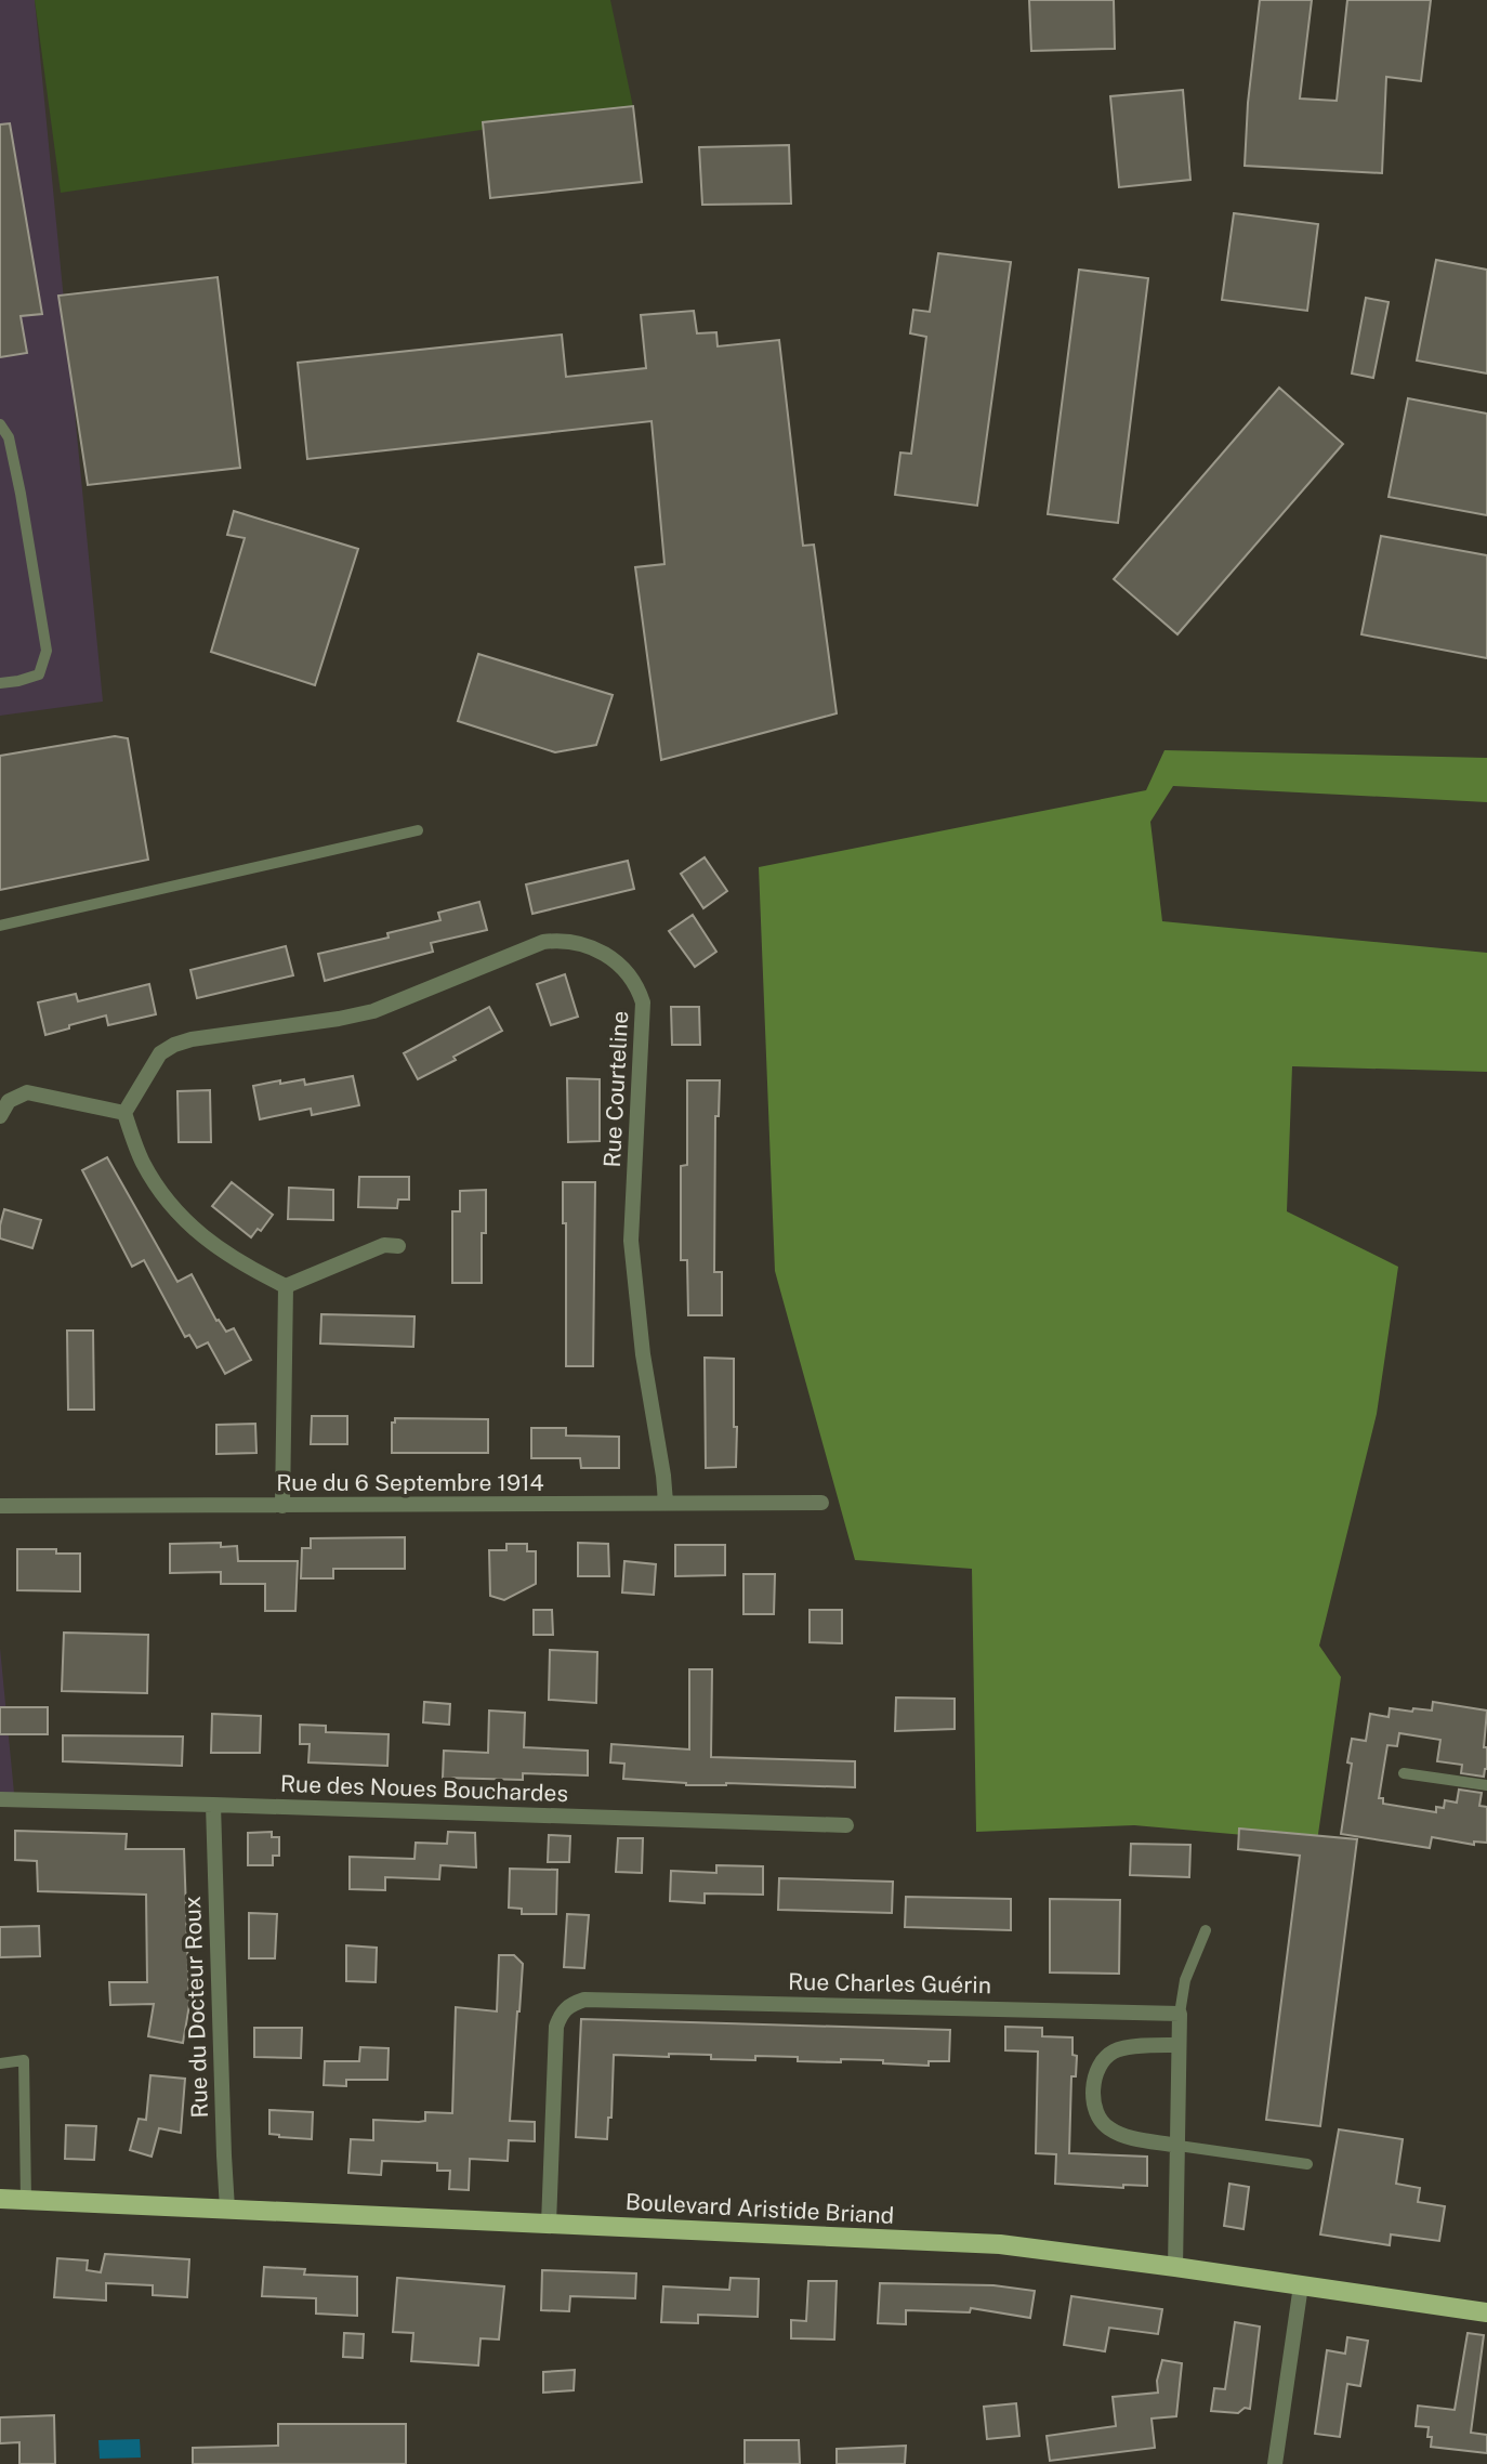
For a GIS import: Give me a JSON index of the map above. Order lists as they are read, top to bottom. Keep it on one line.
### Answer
{"streets":{"main road":["Boulevard Aristide Briand"],"street":["Rue Courteline","Rue du 6 Septembre 1914","Rue des Noues Bouchardes","Rue Charles Guérin","Rue du Docteur Roux"]},"crossings":[["Rue Courteline","Rue du 6 Septembre 1914"],["Rue des Noues Bouchardes","Rue du Docteur Roux"],["Rue Charles Guérin","Boulevard Aristide Briand"],["Rue du Docteur Roux","Boulevard Aristide Briand"]]}
